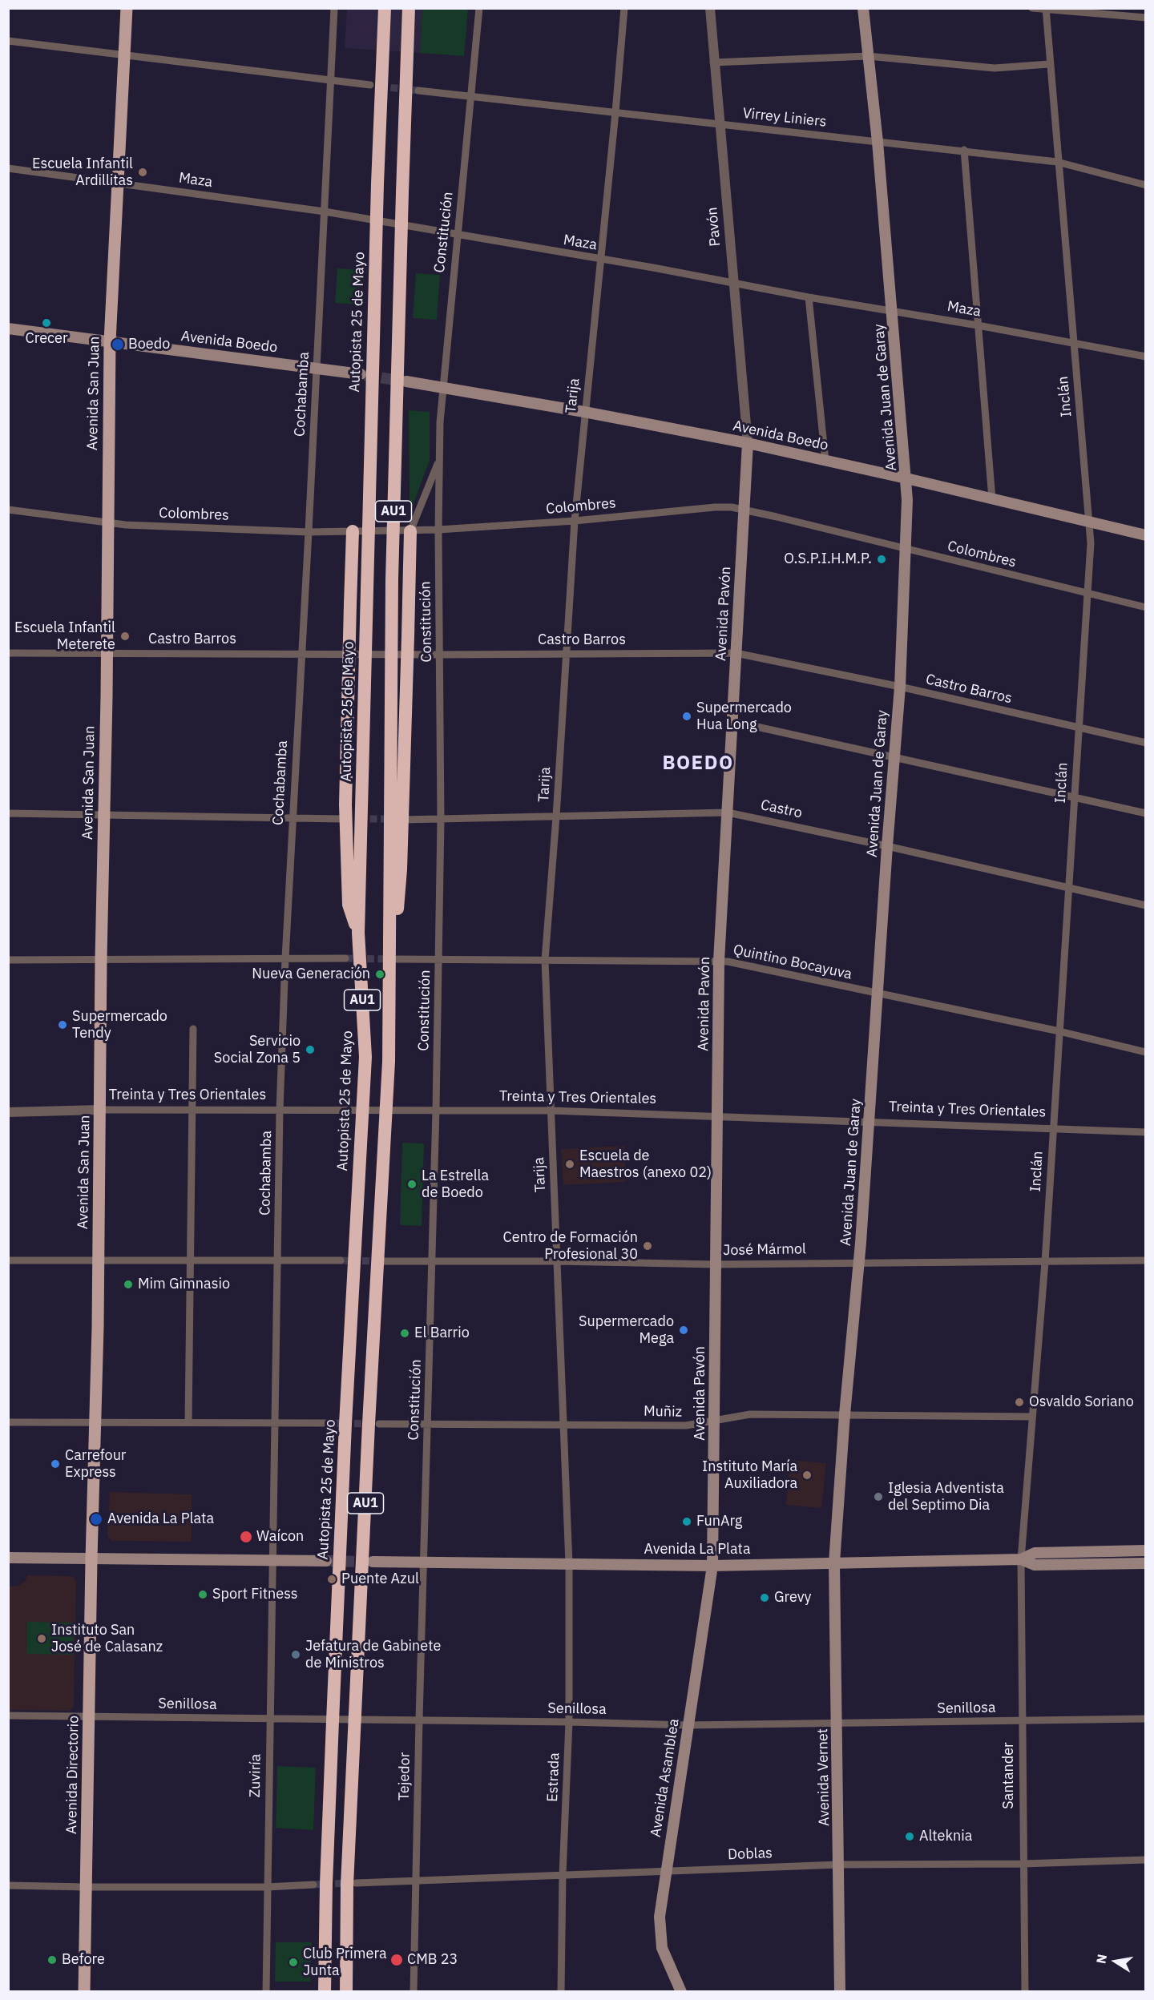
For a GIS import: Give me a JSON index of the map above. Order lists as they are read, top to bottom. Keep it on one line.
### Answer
{"streets":{"highway":["Autopista 25 de Mayo","AU1"],"main road":["Avenida Boedo","Avenida San Juan","Avenida Juan de Garay","Avenida Pavón","Avenida La Plata","Avenida Directorio","Avenida Vernet","Avenida Asamblea"],"street":["Virrey Liniers","Maza","Pavón","Constitución","Cochabamba","Tarija","Inclán","Colombres","Castro Barros","Castro","Quintino Bocayuva","Treinta y Tres Orientales","José Mármol","Muñiz","Senillosa","Zuviría","Santander","Tejedor","Estrada","Doblas"]},"crossings":[["Virrey Liniers","Pavón"],["Virrey Liniers","Constitución"],["Virrey Liniers","Tarija"],["Virrey Liniers","Inclán"],["Virrey Liniers","Avenida Juan de Garay"],["Maza","Pavón"],["Maza","Constitución"],["Maza","Avenida San Juan"],["Maza","Cochabamba"],["Maza","Tarija"],["Maza","Inclán"],["Maza","Avenida Juan de Garay"],["Pavón","Avenida Boedo"],["Pavón","Avenida Pavón"],["Constitución","Avenida Boedo"],["Constitución","Colombres"],["Constitución","Castro Barros"],["Constitución","Castro"],["Constitución","Quintino Bocayuva"],["Constitución","Treinta y Tres Orientales"],["Constitución","José Mármol"],["Constitución","Muñiz"],["Constitución","Avenida La Plata"],["Constitución","Tejedor"],["Avenida Boedo","Avenida San Juan"],["Avenida Boedo","Cochabamba"],["Avenida Boedo","Tarija"],["Avenida Boedo","Inclán"],["Avenida Boedo","Avenida Juan de Garay"],["Avenida Boedo","Avenida Pavón"],["Avenida San Juan","Colombres"],["Avenida San Juan","Castro Barros"],["Avenida San Juan","Treinta y Tres Orientales"],["Avenida San Juan","Avenida Directorio"],["Cochabamba","Colombres"],["Cochabamba","Castro Barros"],["Cochabamba","Treinta y Tres Orientales"],["Cochabamba","Zuviría"],["Tarija","Colombres"],["Tarija","Castro Barros"],["Tarija","Castro"],["Tarija","Quintino Bocayuva"],["Tarija","Treinta y Tres Orientales"],["Tarija","José Mármol"],["Tarija","Muñiz"],["Tarija","Avenida La Plata"],["Tarija","Estrada"],["Inclán","Colombres"],["Inclán","Castro Barros"],["Inclán","Castro"],["Inclán","Quintino Bocayuva"],["Inclán","Treinta y Tres Orientales"],["Inclán","José Mármol"],["Inclán","Muñiz"],["Inclán","Avenida La Plata"],["Inclán","Santander"],["Avenida Juan de Garay","Colombres"],["Avenida Juan de Garay","Castro Barros"],["Avenida Juan de Garay","Castro"],["Avenida Juan de Garay","Quintino Bocayuva"],["Avenida Juan de Garay","Treinta y Tres Orientales"],["Avenida Juan de Garay","José Mármol"],["Avenida Juan de Garay","Muñiz"],["Avenida Juan de Garay","Avenida La Plata"],["Avenida Juan de Garay","Avenida Vernet"],["Colombres","Avenida Pavón"],["Avenida Pavón","Castro Barros"],["Avenida Pavón","Castro"],["Avenida Pavón","Quintino Bocayuva"],["Avenida Pavón","Treinta y Tres Orientales"],["Avenida Pavón","José Mármol"],["Avenida Pavón","Muñiz"],["Avenida Pavón","Avenida La Plata"],["Avenida Pavón","Avenida Asamblea"],["Avenida La Plata","Santander"],["Avenida La Plata","Tejedor"],["Avenida La Plata","Estrada"],["Avenida La Plata","Avenida Vernet"],["Avenida La Plata","Avenida Asamblea"],["Senillosa","Avenida Directorio"],["Senillosa","Zuviría"],["Senillosa","Santander"],["Senillosa","Tejedor"],["Senillosa","Estrada"],["Senillosa","Avenida Vernet"],["Senillosa","Avenida Asamblea"],["Santander","Doblas"],["Tejedor","Doblas"],["Estrada","Doblas"],["Avenida Vernet","Doblas"],["Avenida Asamblea","Doblas"]],"districts":["BOEDO"],"places":["Escuela Infantil Ardillitas","Crecer","Boedo","O.S.P.I.H.M.P.","Escuela Infantil Meterete","Supermercado Hua Long","Nueva Generación","Supermercado Tendy","Servicio Social Zona 5","Escuela de Maestros (anexo 02)","La Estrella de Boedo","Centro de Formación Profesional 30","Mim Gimnasio","Supermercado Mega","El Barrio","Osvaldo Soriano","Carrefour Express","Instituto María Auxiliadora","Iglesia Adventista del Septimo Dia","Avenida La Plata","FunArg","Waícon","Puente Azul","Sport Fitness","Grevy","Instituto San José de Calasanz","Jefatura de Gabinete de Ministros","Alteknia","Before","CMB 23","Club Primera Junta"],"north":"left"}
